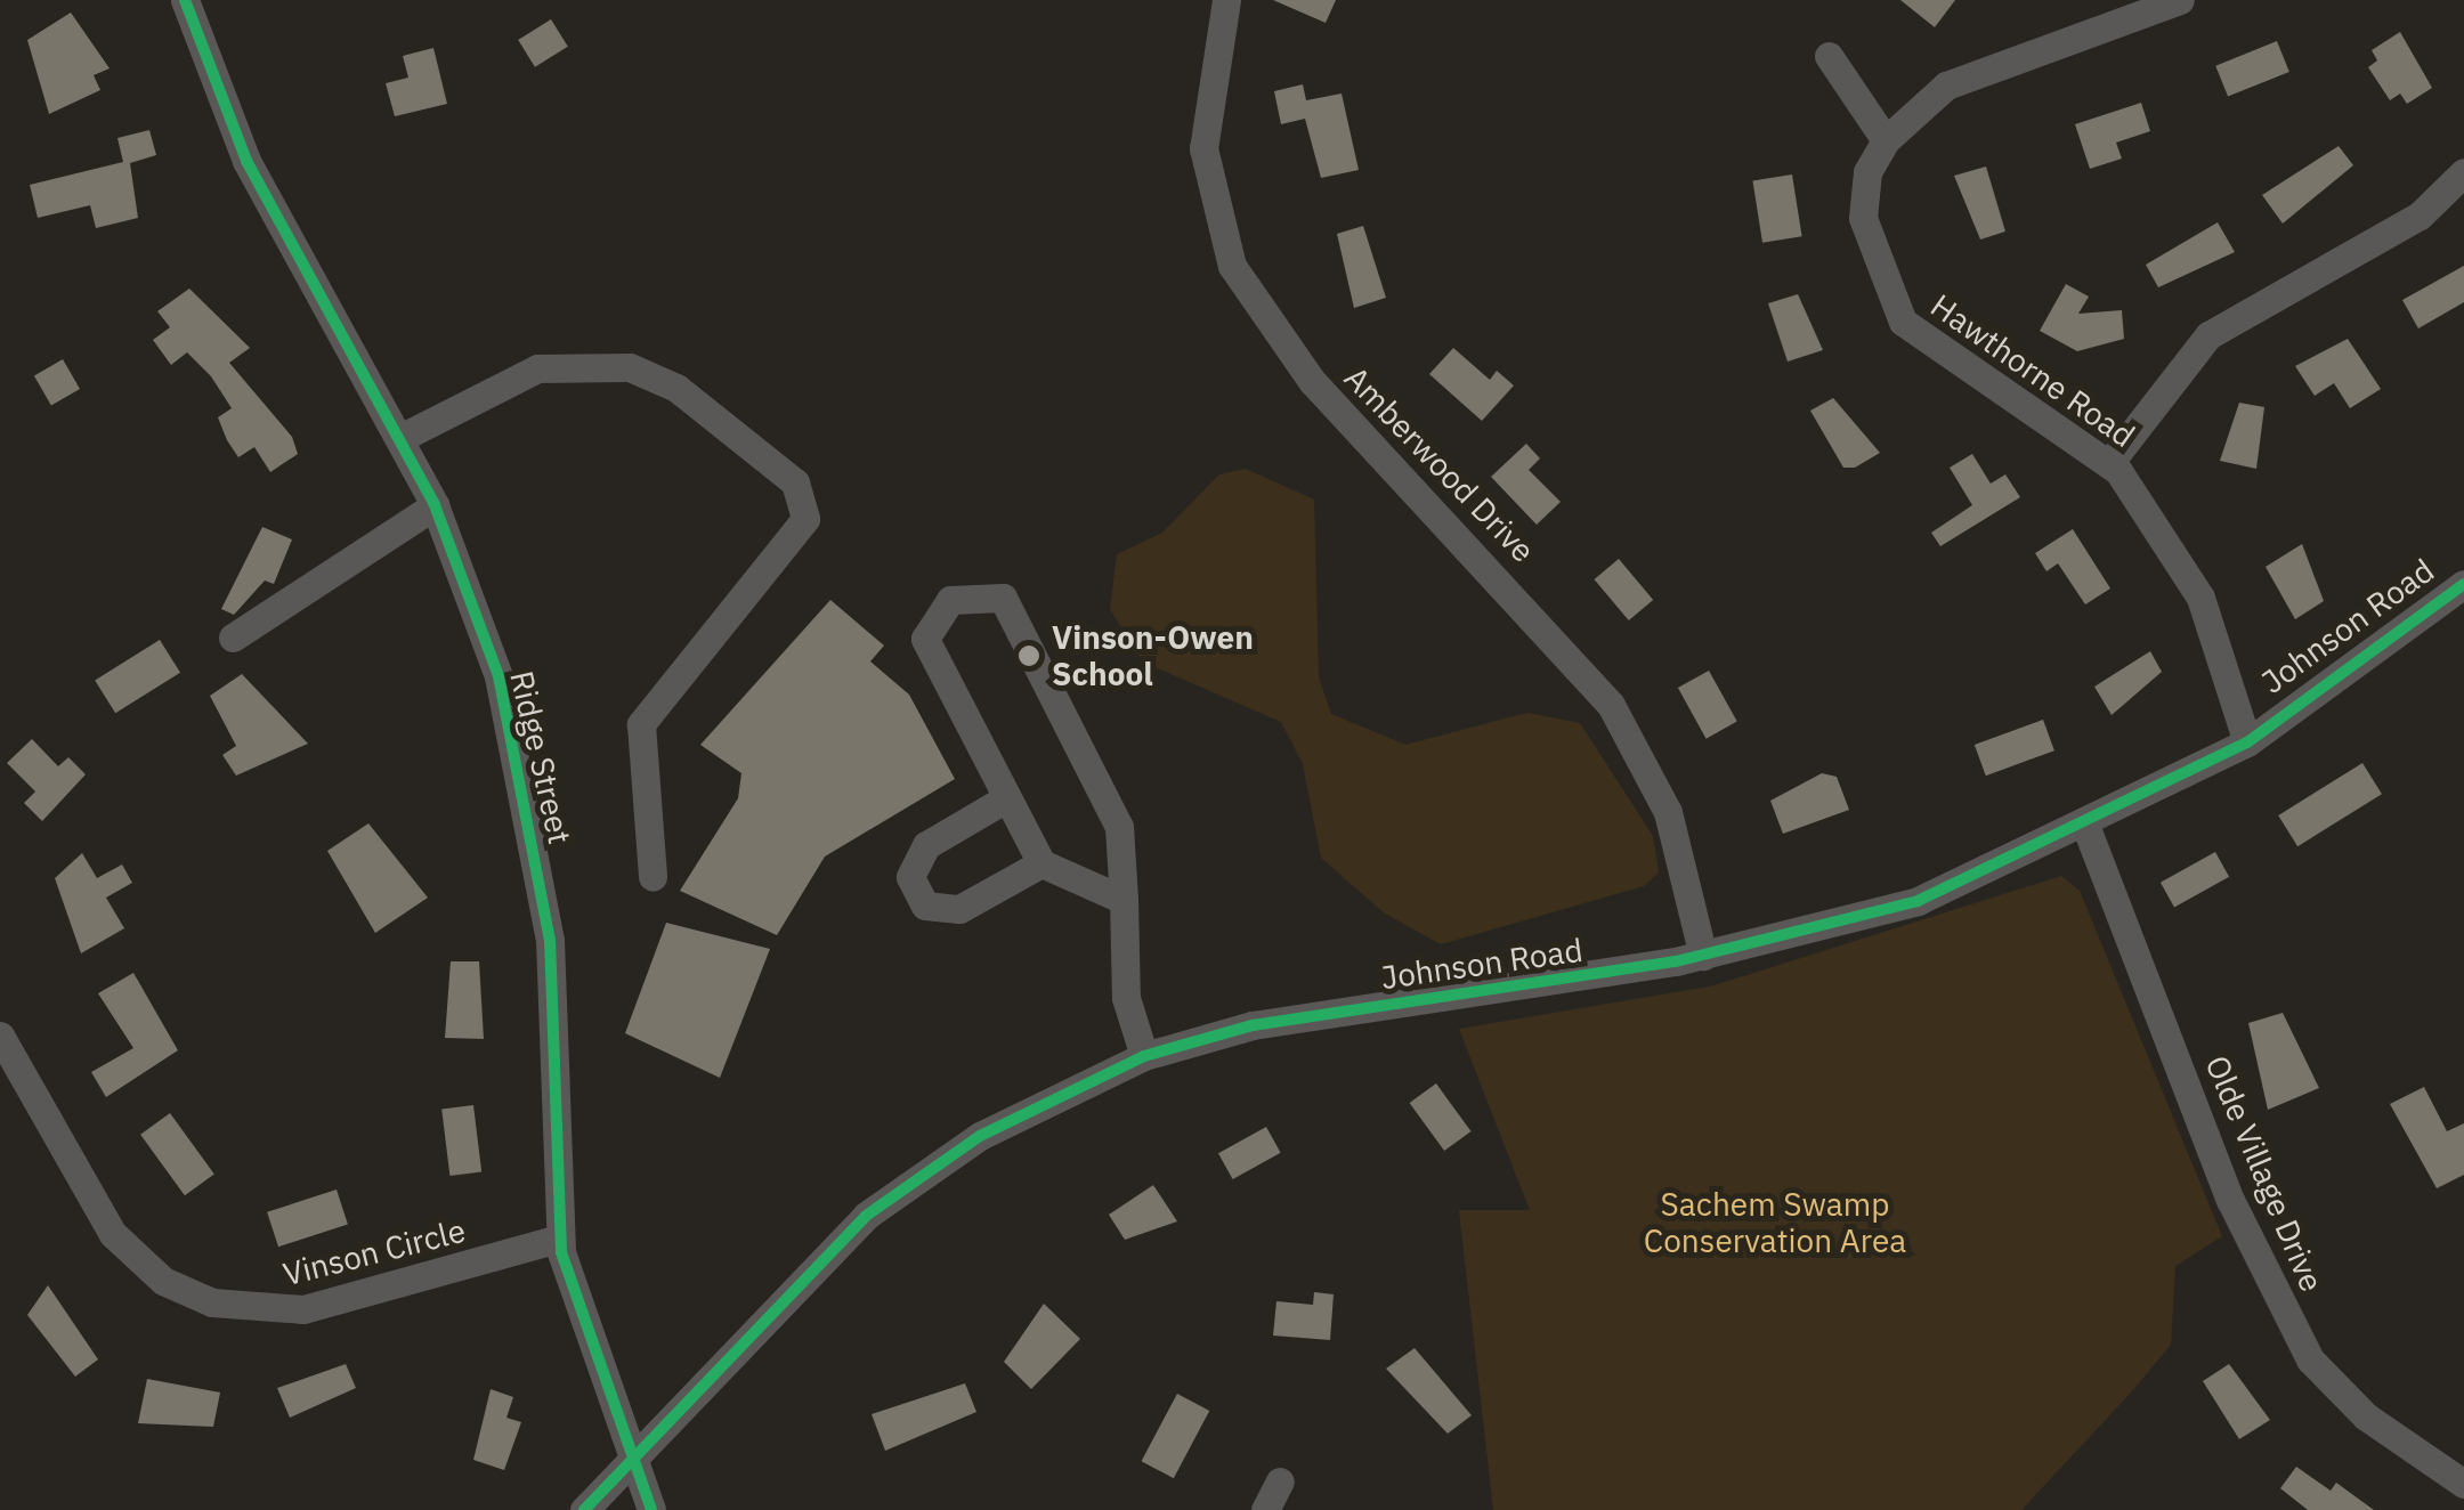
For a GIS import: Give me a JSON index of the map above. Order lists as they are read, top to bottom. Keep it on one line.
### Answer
{"streets":{"street":["Hawthorne Road","Amberwood Drive","Johnson Road","Ridge Street","Olde Village Drive","Vinson Circle"]},"crossings":[["Hawthorne Road","Johnson Road"],["Amberwood Drive","Johnson Road"],["Johnson Road","Ridge Street"],["Johnson Road","Olde Village Drive"],["Ridge Street","Vinson Circle"]],"parks":["Sachem Swamp Conservation Area"],"places":["Vinson-Owen School"]}
